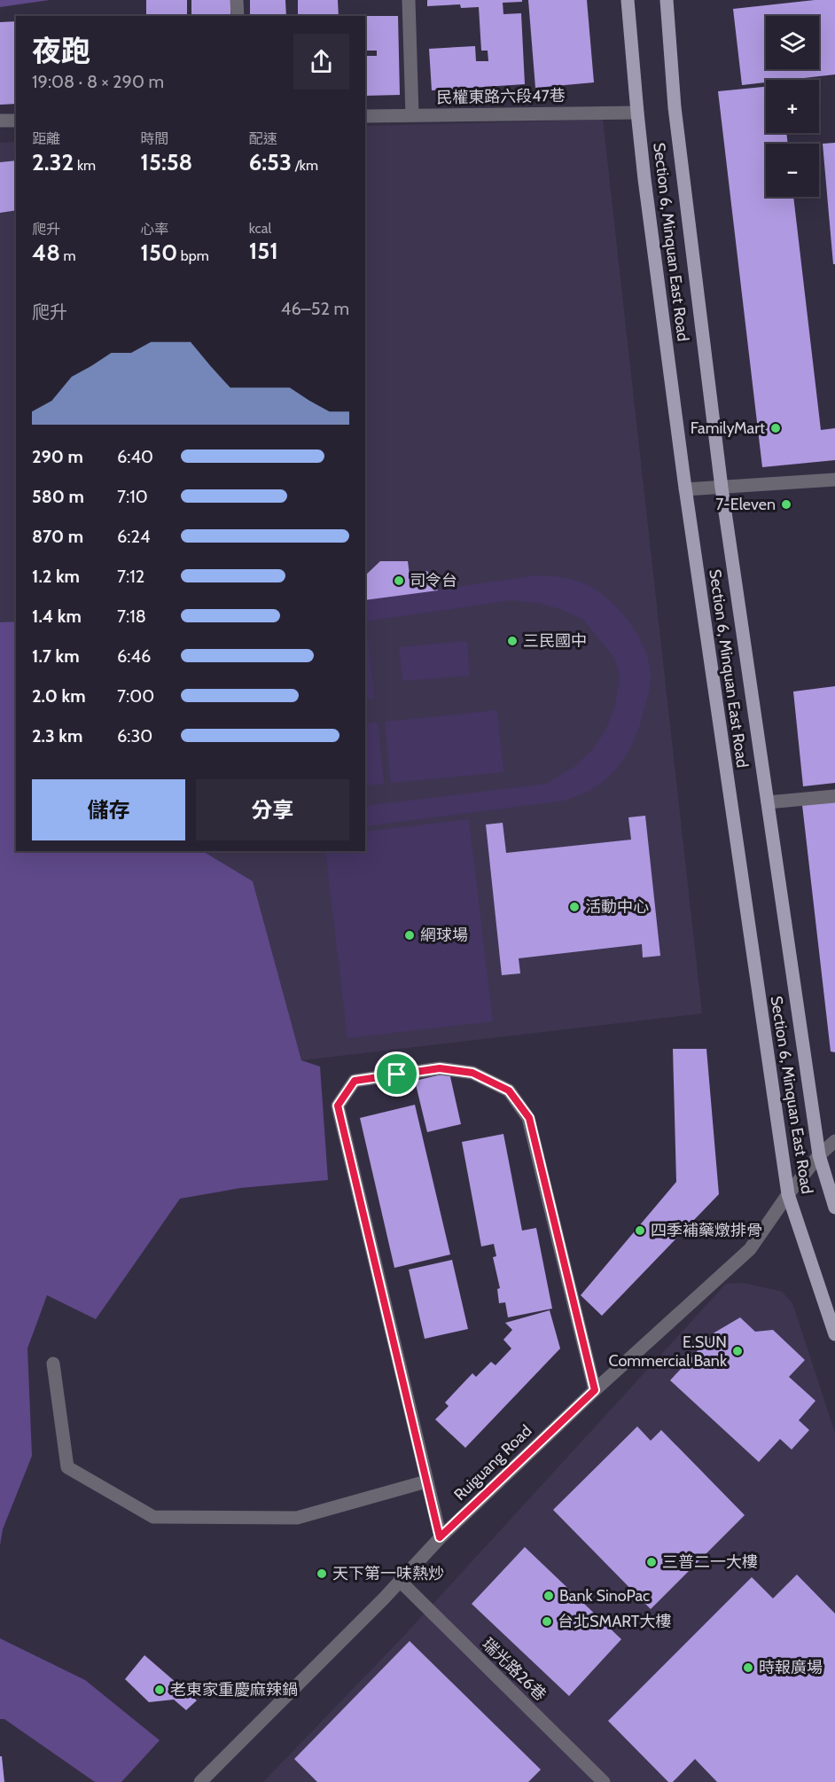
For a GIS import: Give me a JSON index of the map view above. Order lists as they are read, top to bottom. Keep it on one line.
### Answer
{"streets":{"main road":["Section 6, Minquan East Road"],"street":["民權東路六段47巷","Ruiguang Road","瑞光路26巷"]},"crossings":[["民權東路六段47巷","Section 6, Minquan East Road"],["Section 6, Minquan East Road","Ruiguang Road"],["Ruiguang Road","瑞光路26巷"]],"places":["FamilyMart","7-Eleven","司令台","三民國中","活動中心","網球場","四季補藥燉排骨","E.SUN Commercial Bank","三普二一大樓","天下第一味熱炒","Bank SinoPac","台北SMART大樓","時報廣場","老東家重慶麻辣鍋"],"page":{"map_buttons":["+","−"],"heading":["夜跑","19:08 · 8 × 290 m"],"stats":[["距離","2.32 km"],["時間","15:58"],["配速","6:53 /km"],["爬升","48 m"],["心率","150 bpm"],["kcal","151"]],"chart":["爬升","46–52 m"],"list":[{"name":"290 m","note":"6:40"},{"name":"580 m","note":"7:10"},{"name":"870 m","note":"6:24"},{"name":"1.2 km","note":"7:12"},{"name":"1.4 km","note":"7:18"},{"name":"1.7 km","note":"6:46"},{"name":"2.0 km","note":"7:00"},{"name":"2.3 km","note":"6:30"}],"buttons":["儲存","分享"]}}
